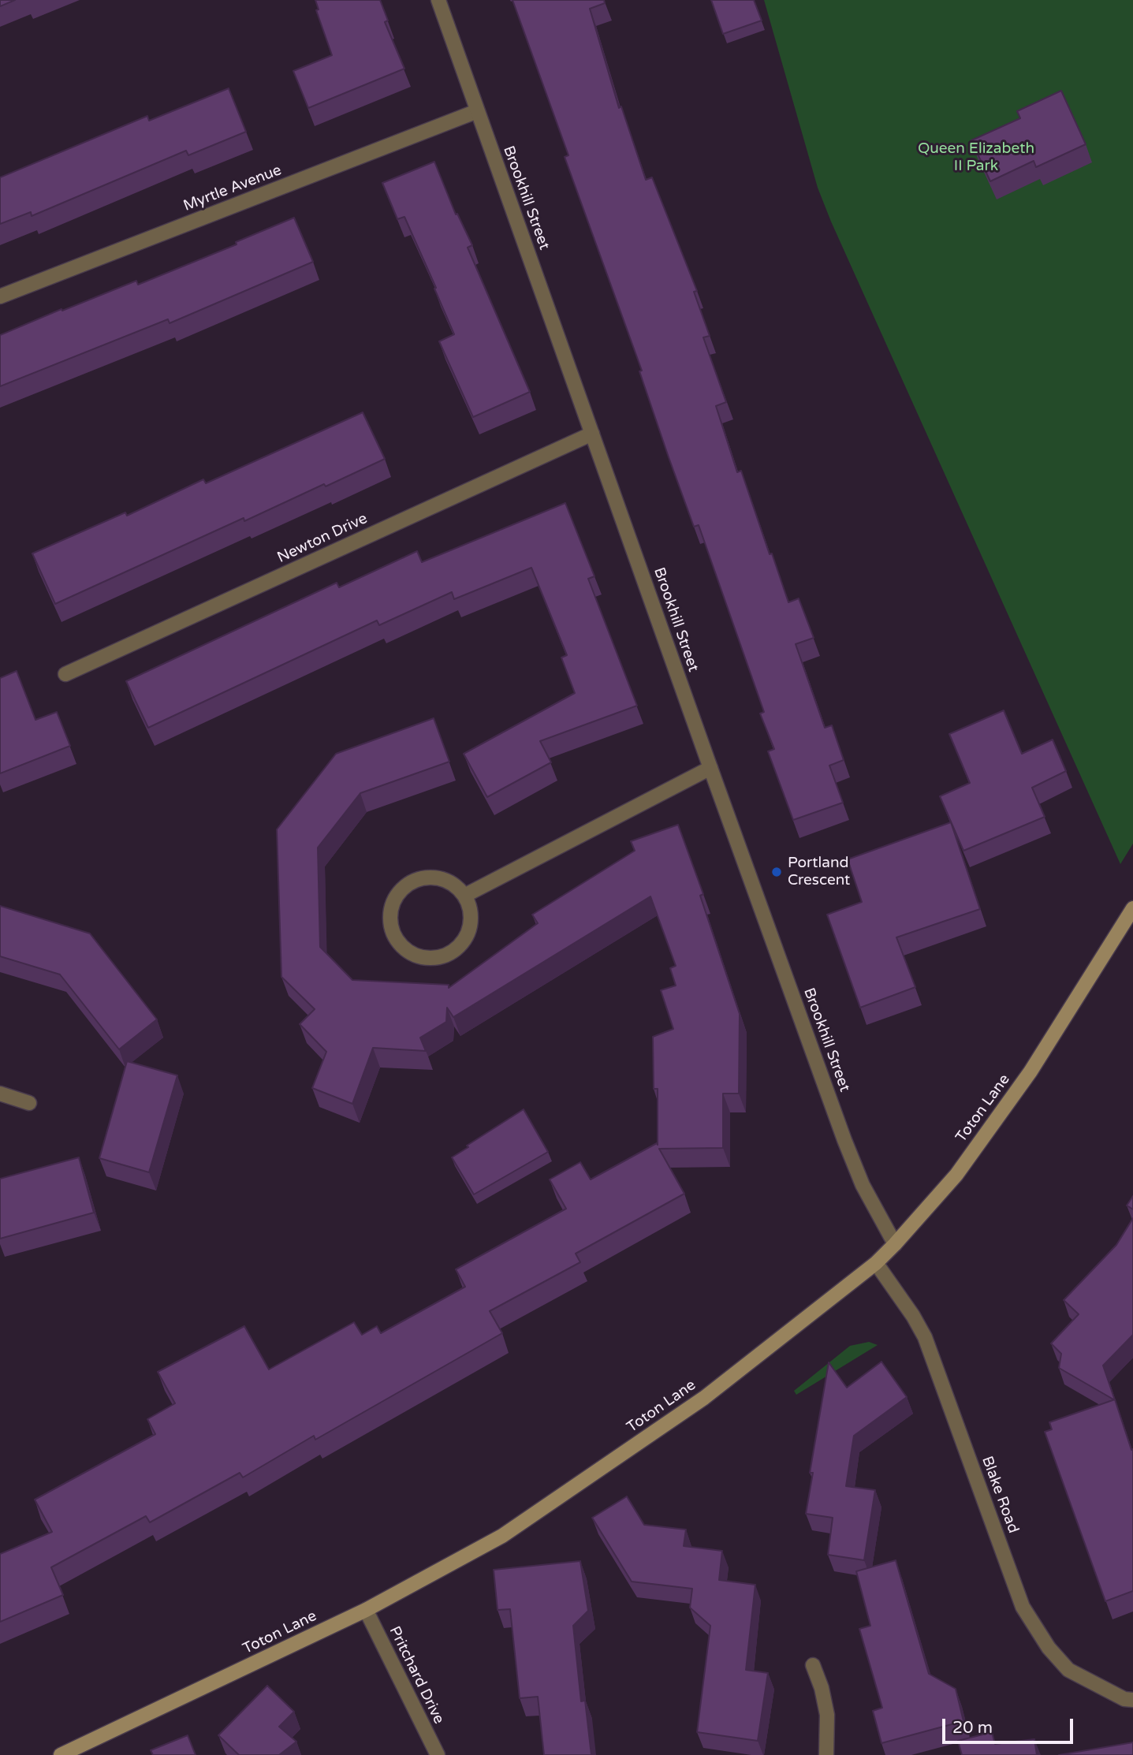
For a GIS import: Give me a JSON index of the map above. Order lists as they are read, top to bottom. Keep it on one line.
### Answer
{"streets":{"main road":["Toton Lane"],"street":["Myrtle Avenue","Brookhill Street","Newton Drive","Blake Road","Pritchard Drive"]},"crossings":[["Myrtle Avenue","Brookhill Street"],["Brookhill Street","Newton Drive"],["Brookhill Street","Toton Lane"],["Toton Lane","Blake Road"],["Toton Lane","Pritchard Drive"]],"parks":["Queen Elizabeth II Park"],"places":["Portland Crescent"],"scale_bar":"20 m"}
